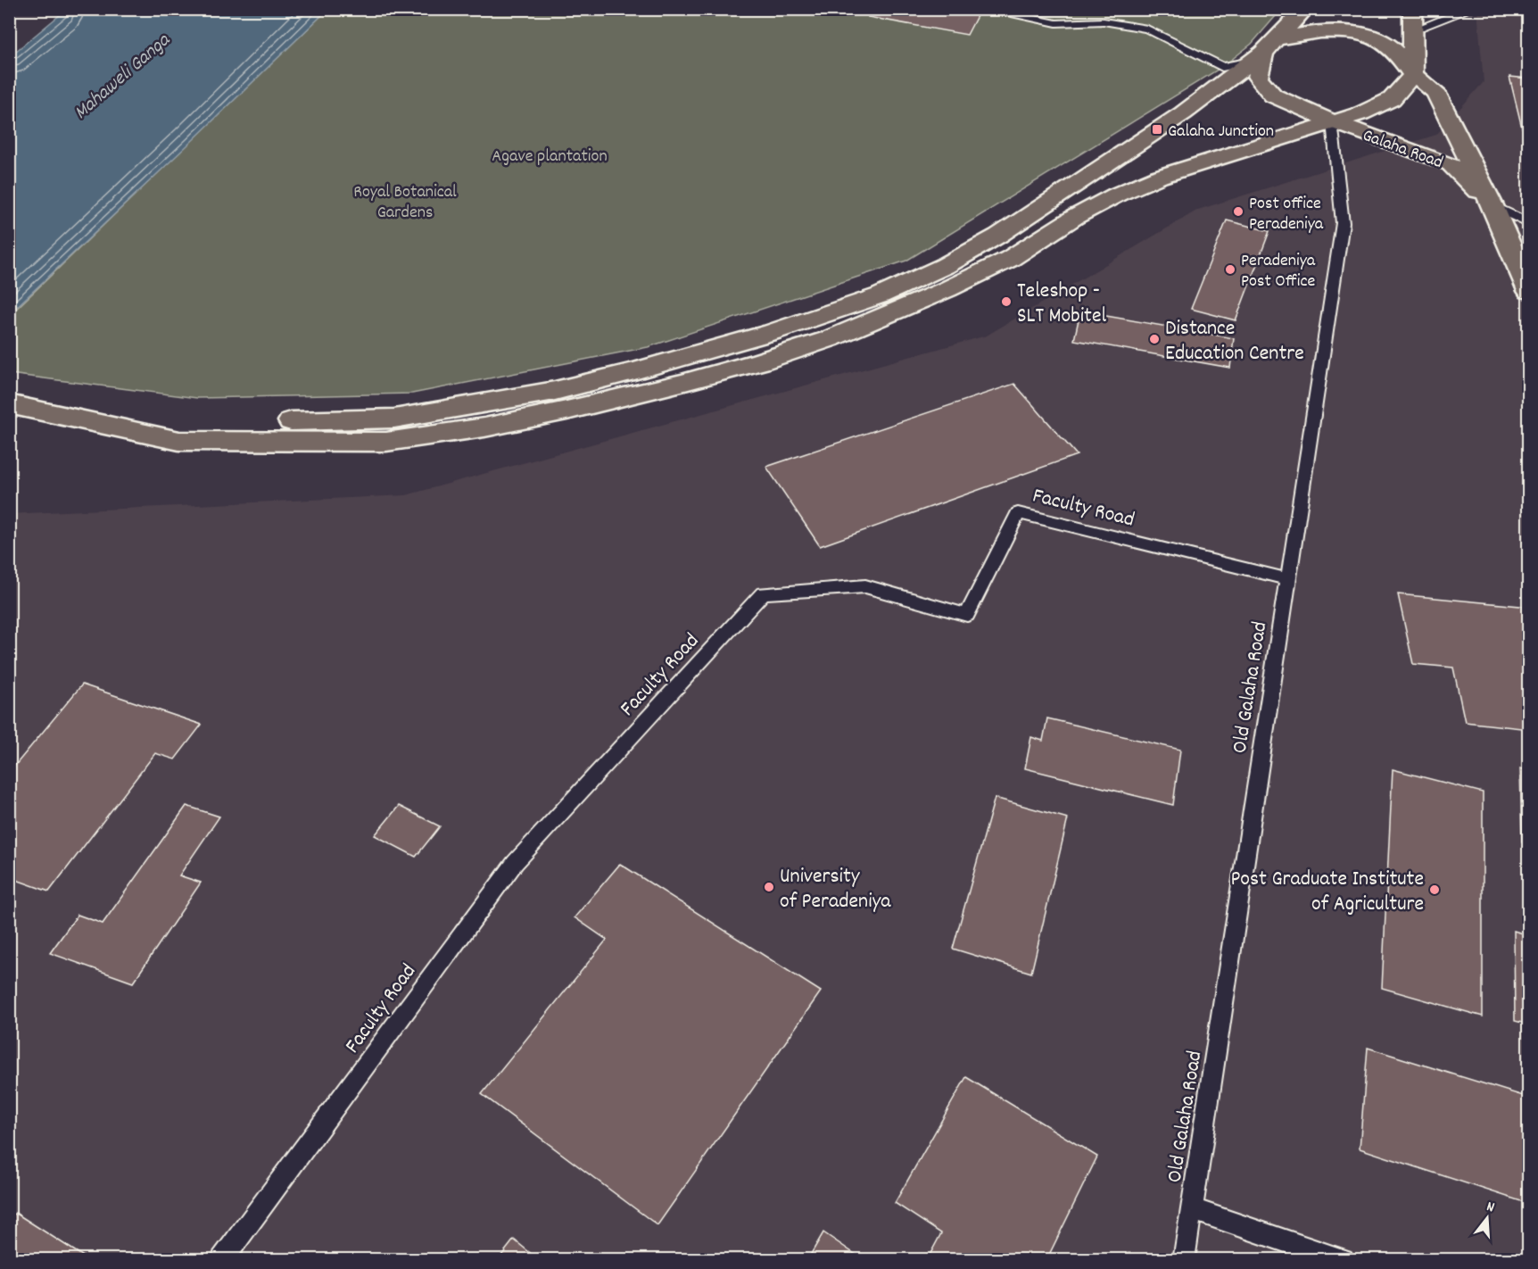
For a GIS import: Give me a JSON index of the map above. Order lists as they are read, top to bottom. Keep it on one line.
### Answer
{"streets":{"main road":["Galaha Road"],"lane":["Faculty Road","Old Galaha Road"]},"crossings":[["Galaha Road","Old Galaha Road"],["Faculty Road","Old Galaha Road"]],"water":["Mahaweli Ganga"],"parks":["Agave plantation","Royal Botanical Gardens"],"places":{"transit":["Galaha Junction"],"other":["Post office Peradeniya","Peradeniya Post Office","Teleshop - SLT Mobitel","Distance Education Centre","University of Peradeniya","Post Graduate Institute of Agriculture"]},"north":"top"}
